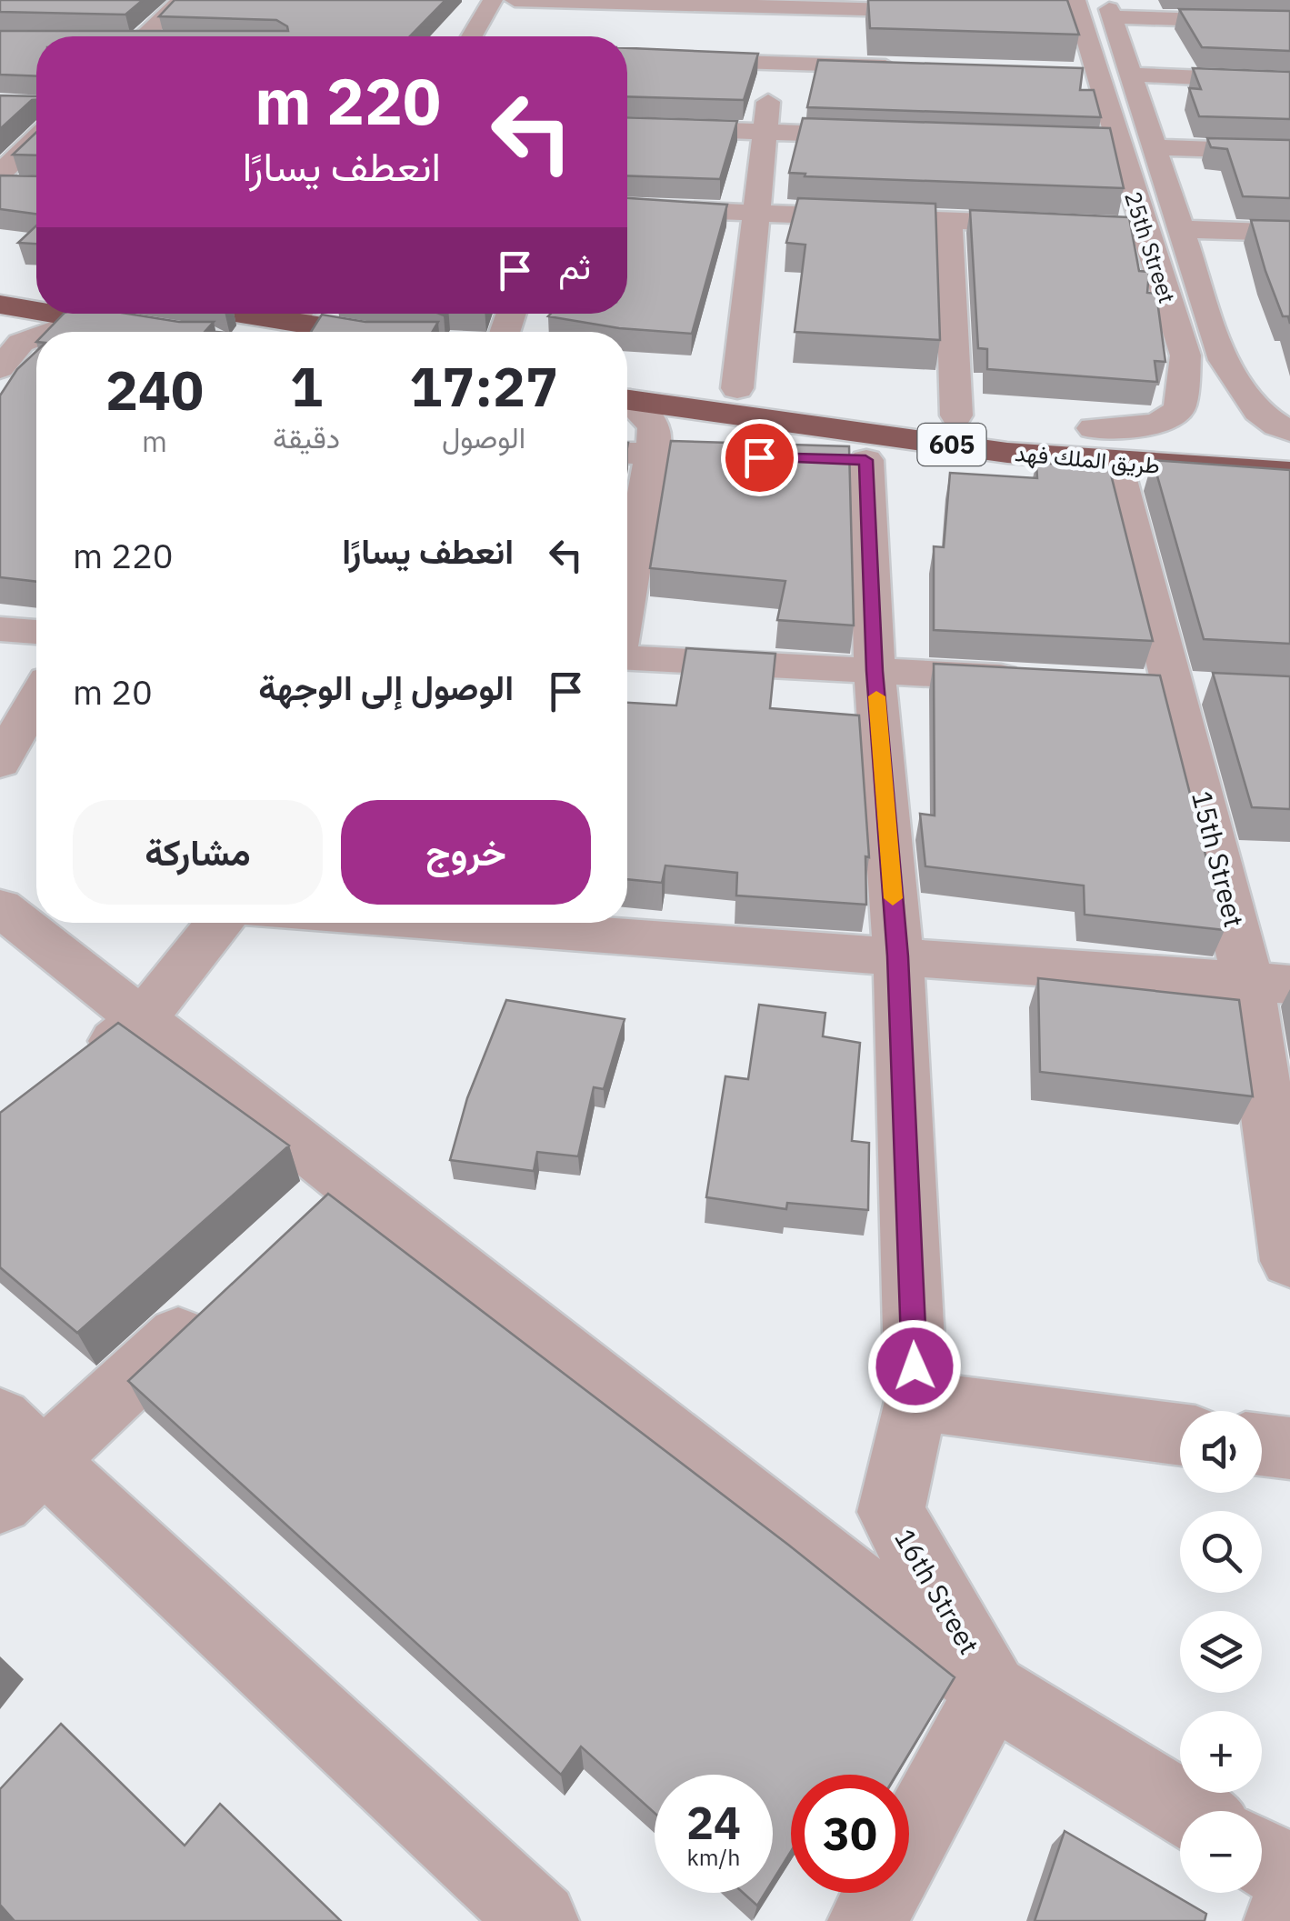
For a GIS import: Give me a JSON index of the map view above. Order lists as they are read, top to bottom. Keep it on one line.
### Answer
{"streets":{"highway":["605","طريق الملك فهد"],"street":["25th Street","15th Street","16th Street"]},"crossings":[["25th Street","طريق الملك فهد"],["25th Street","15th Street"],["طريق الملك فهد","15th Street"],["طريق الملك فهد","16th Street"]],"page":{"turn":["220 m","انعطف يسارًا"],"then":"ثم","eta":["17:27","الوصول","1","دقيقة","240","m"],"list":[{"name":"انعطف يسارًا","value":"220 m"},{"name":"الوصول إلى الوجهة","value":"20 m"}],"buttons":["خروج","مشاركة"],"map_buttons":["+","−"],"speed":"24 km/h","limit":"30"}}
